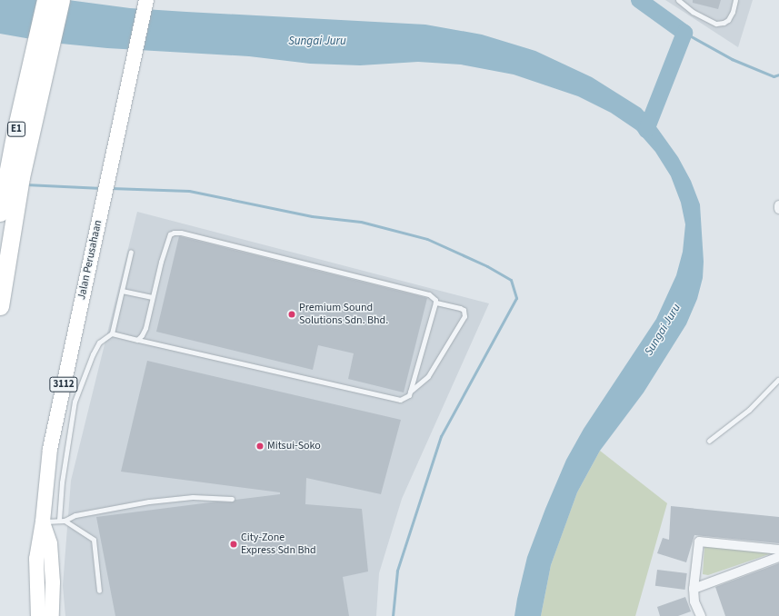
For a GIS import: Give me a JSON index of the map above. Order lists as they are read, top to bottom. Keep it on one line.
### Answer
{"streets":{"highway":["E1"],"main road":["Jalan Perusahaan","3112"]},"water":["Sungai Juru"],"places":["Premium Sound Solutions Sdn. Bhd.","Mitsui-Soko","City-Zone Express Sdn Bhd"]}
